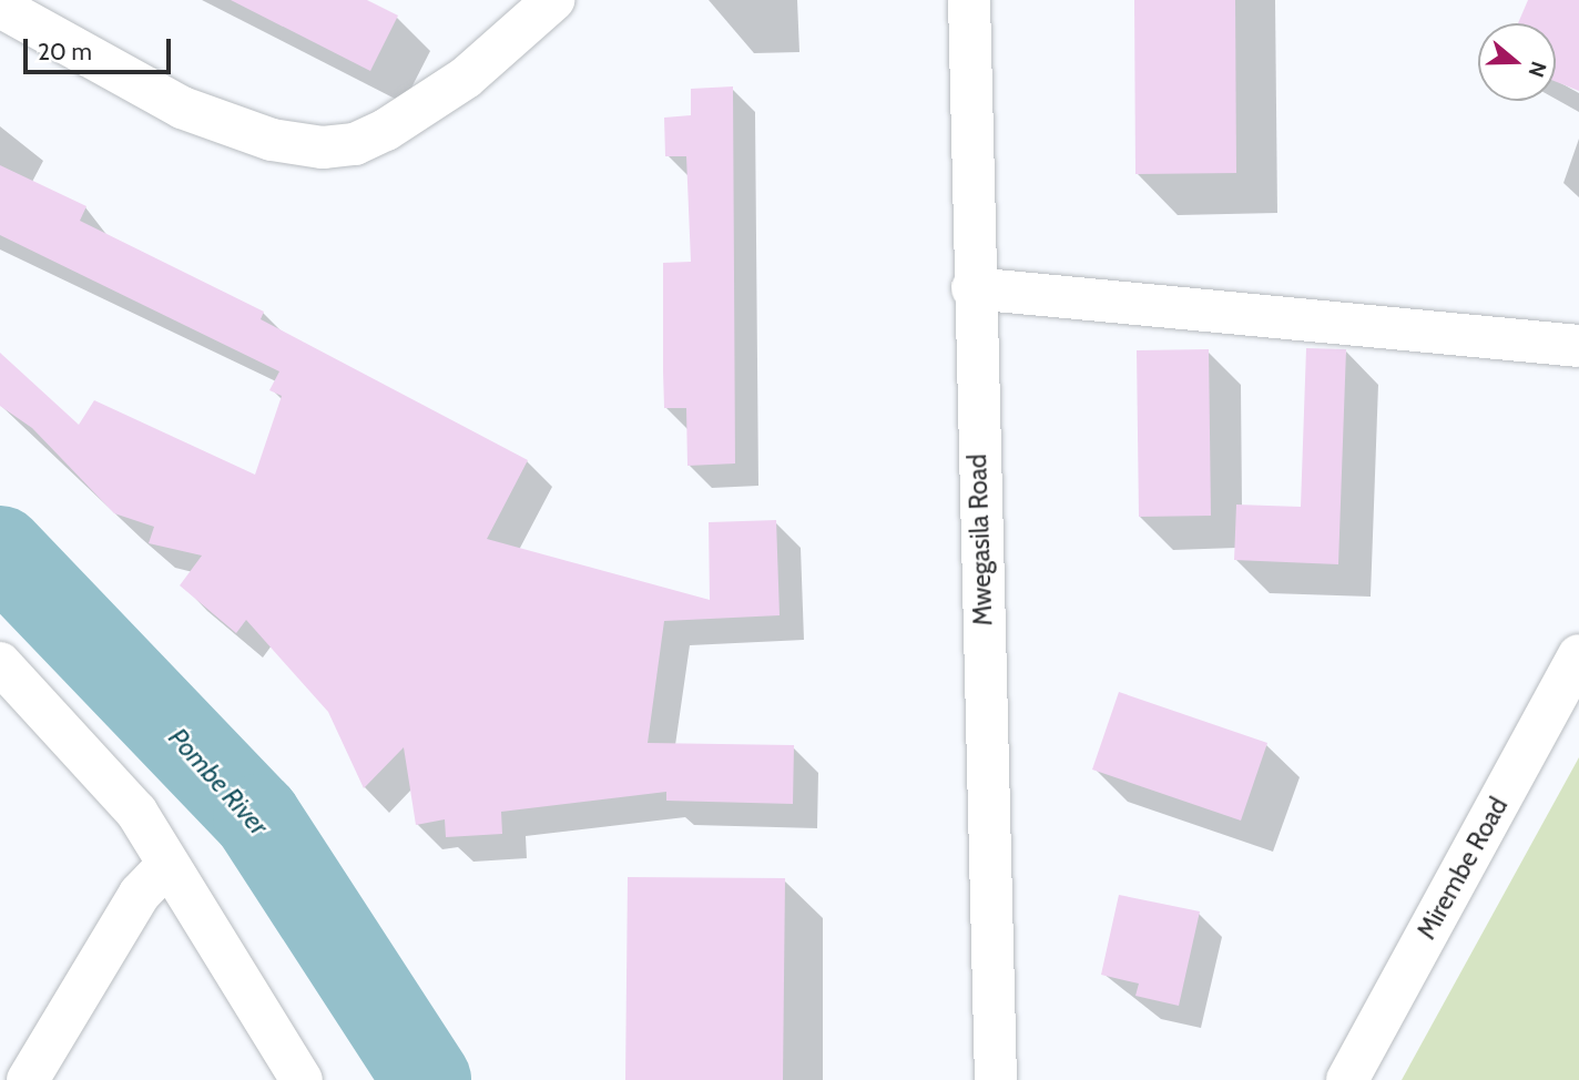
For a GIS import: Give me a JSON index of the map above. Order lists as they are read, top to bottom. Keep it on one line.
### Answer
{"streets":{"street":["Mwegasila Road","Mirembe Road"]},"water":["Pombe River"],"scale_bar":"20 m","north":"right"}
